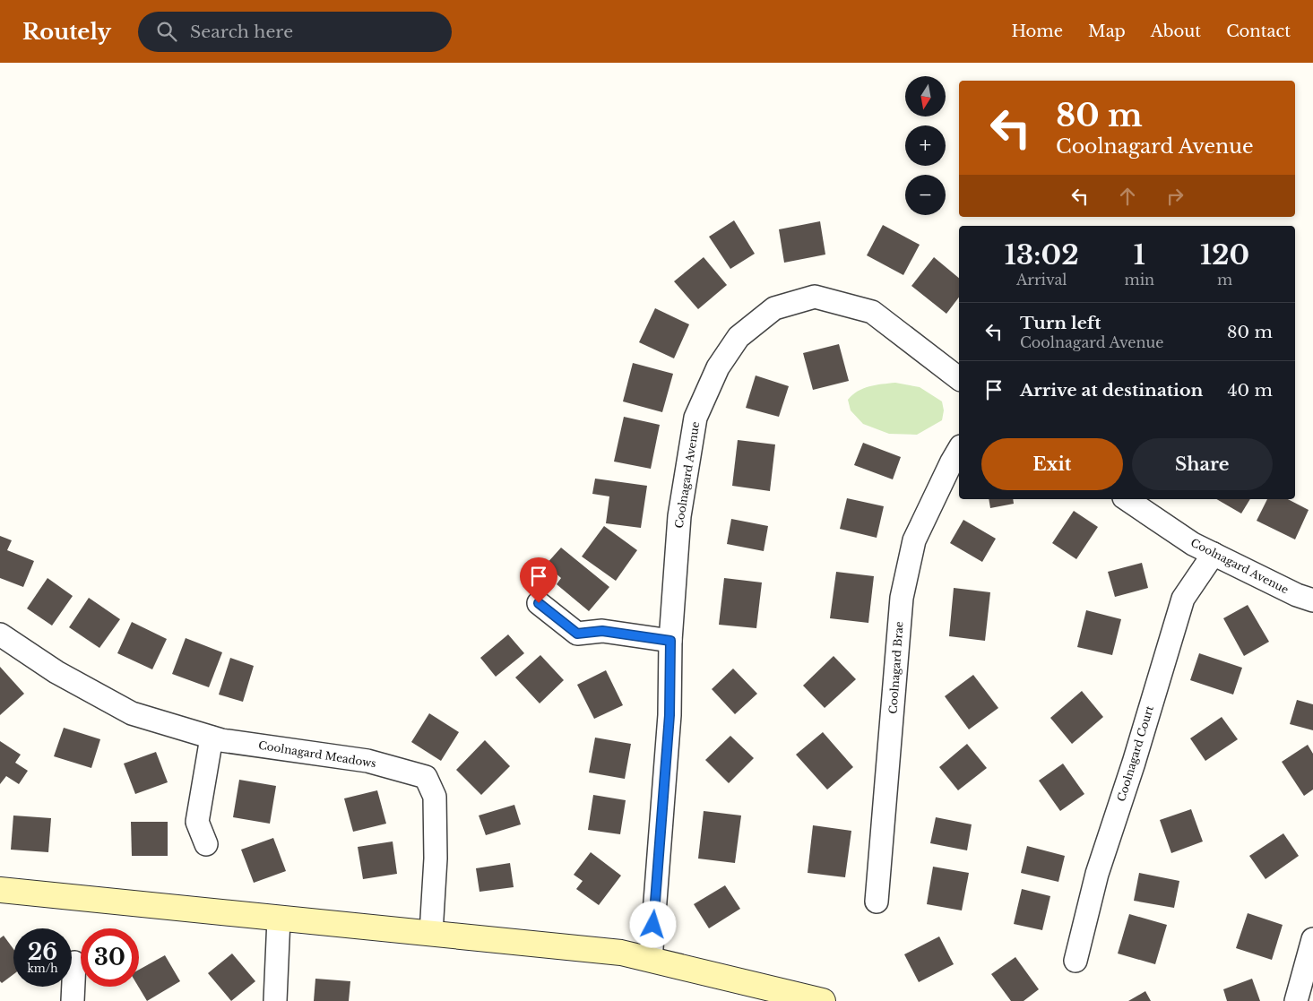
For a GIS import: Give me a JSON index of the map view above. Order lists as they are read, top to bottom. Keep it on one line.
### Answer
{"streets":{"street":["Coolnagard Avenue","Coolnagard Brae","Coolnagard Court","Coolnagard Meadows"]},"crossings":[["Coolnagard Avenue","Coolnagard Court"]],"north":"bottom","page":{"header":"Routely","search":"Search here","nav":["Home","Map","About","Contact"],"map_buttons":["+","−"],"turn":["80 m","Coolnagard Avenue"],"eta":["13:02","Arrival","1","min","120","m"],"list":[{"name":"Turn left","note":"Coolnagard Avenue","value":"80 m"},{"name":"Arrive at destination","value":"40 m"}],"buttons":["Exit","Share"],"speed":"26 km/h","limit":"30"}}
